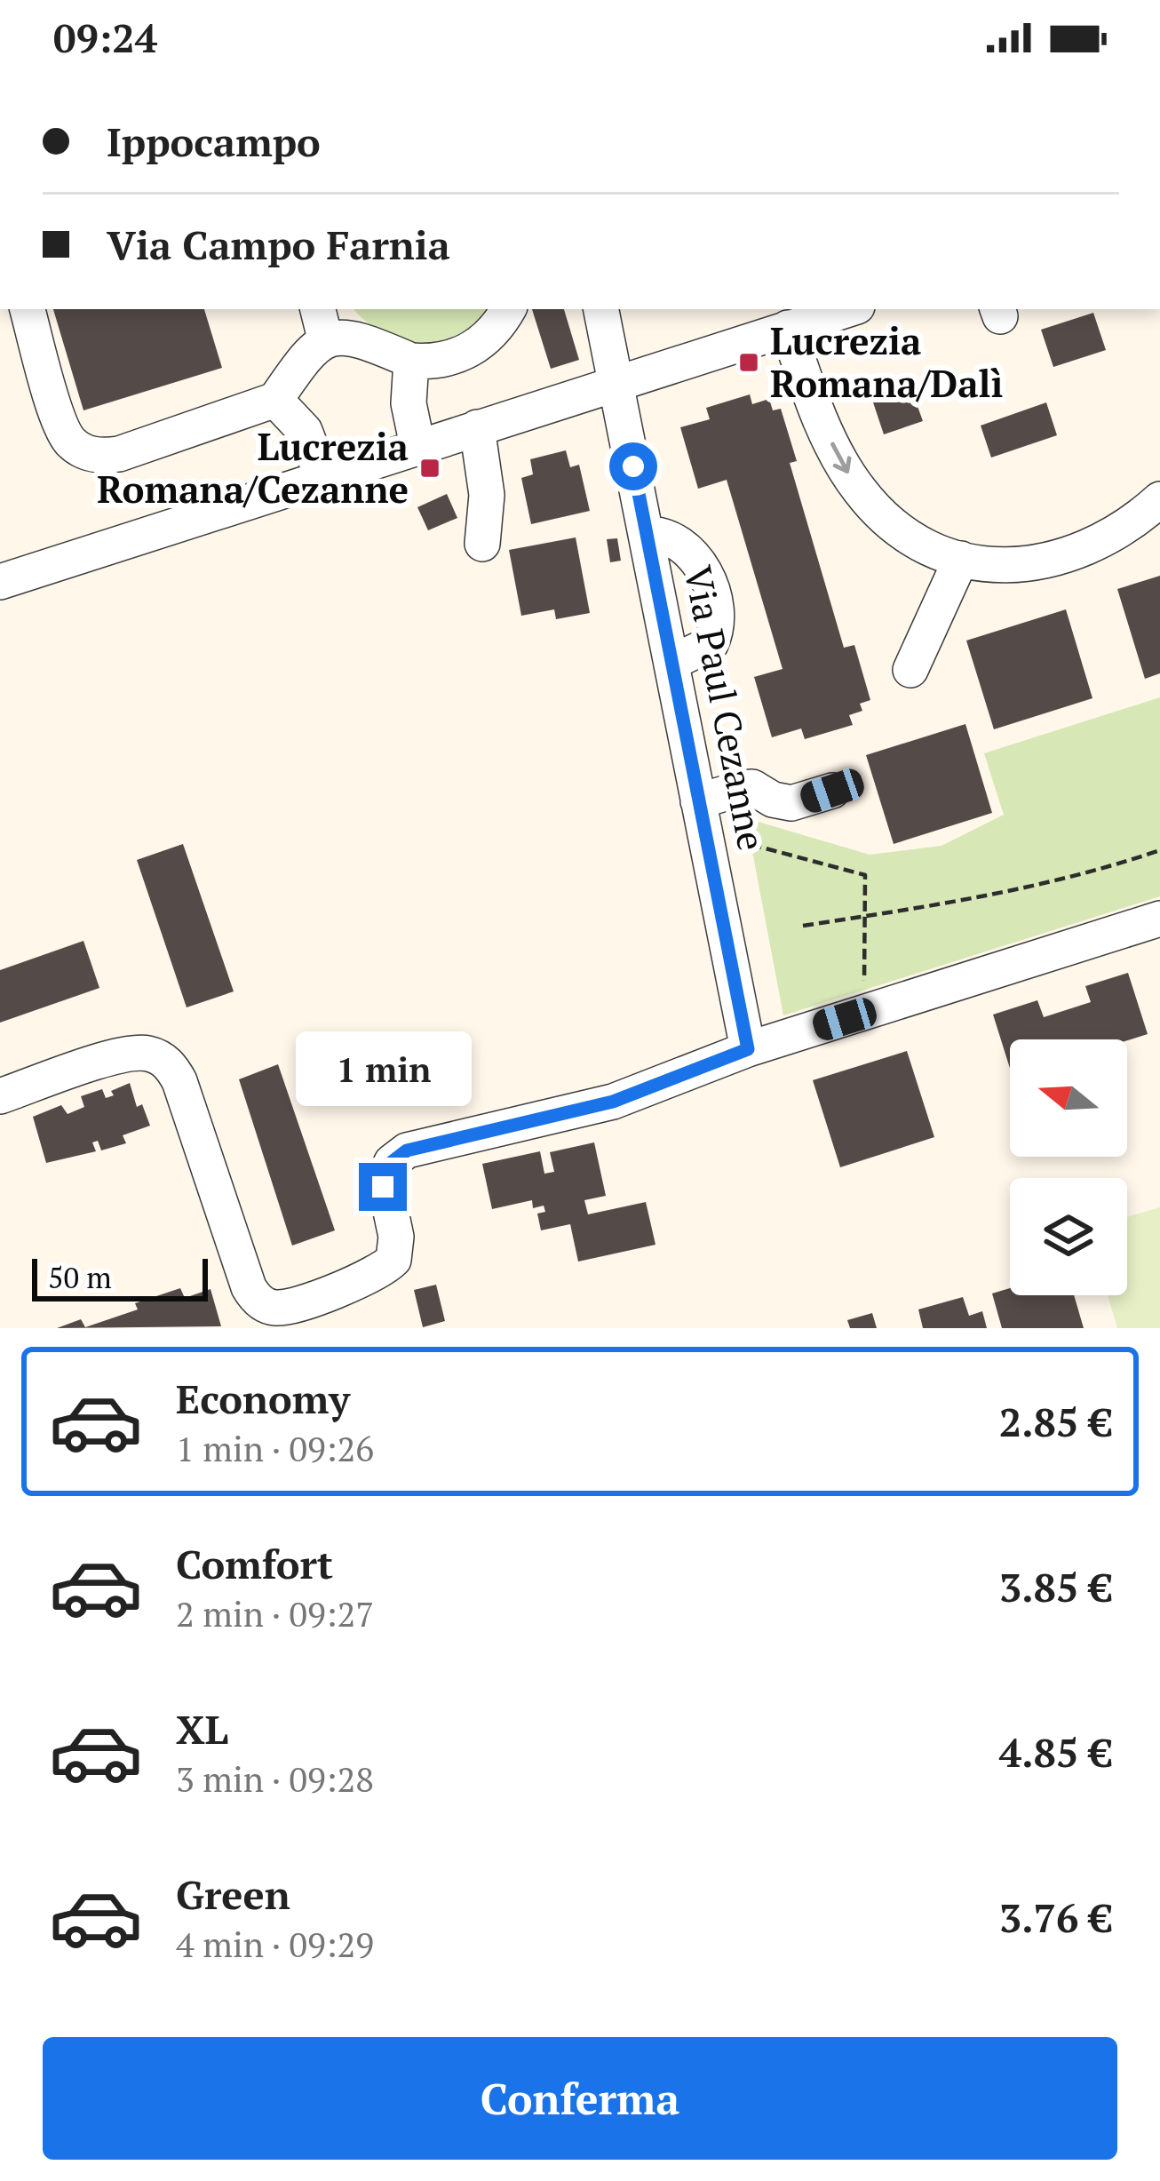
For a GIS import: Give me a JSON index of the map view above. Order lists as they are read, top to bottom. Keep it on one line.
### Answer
{"streets":{"street":["Via Paul Cezanne"]},"places":{"transit":["Lucrezia Romana/Dalì","Lucrezia Romana/Cezanne"]},"scale_bar":"50 m","north":"left","page":{"status":"09:24","banner":["Ippocampo","Via Campo Farnia"],"bubble":"1 min","scale":"50 m","list":[{"name":"Economy","note":"1 min · 09:26","value":"2.85 €"},{"name":"Comfort","note":"2 min · 09:27","value":"3.85 €"},{"name":"XL","note":"3 min · 09:28","value":"4.85 €"},{"name":"Green","note":"4 min · 09:29","value":"3.76 €"}],"buttons":"Conferma"}}
